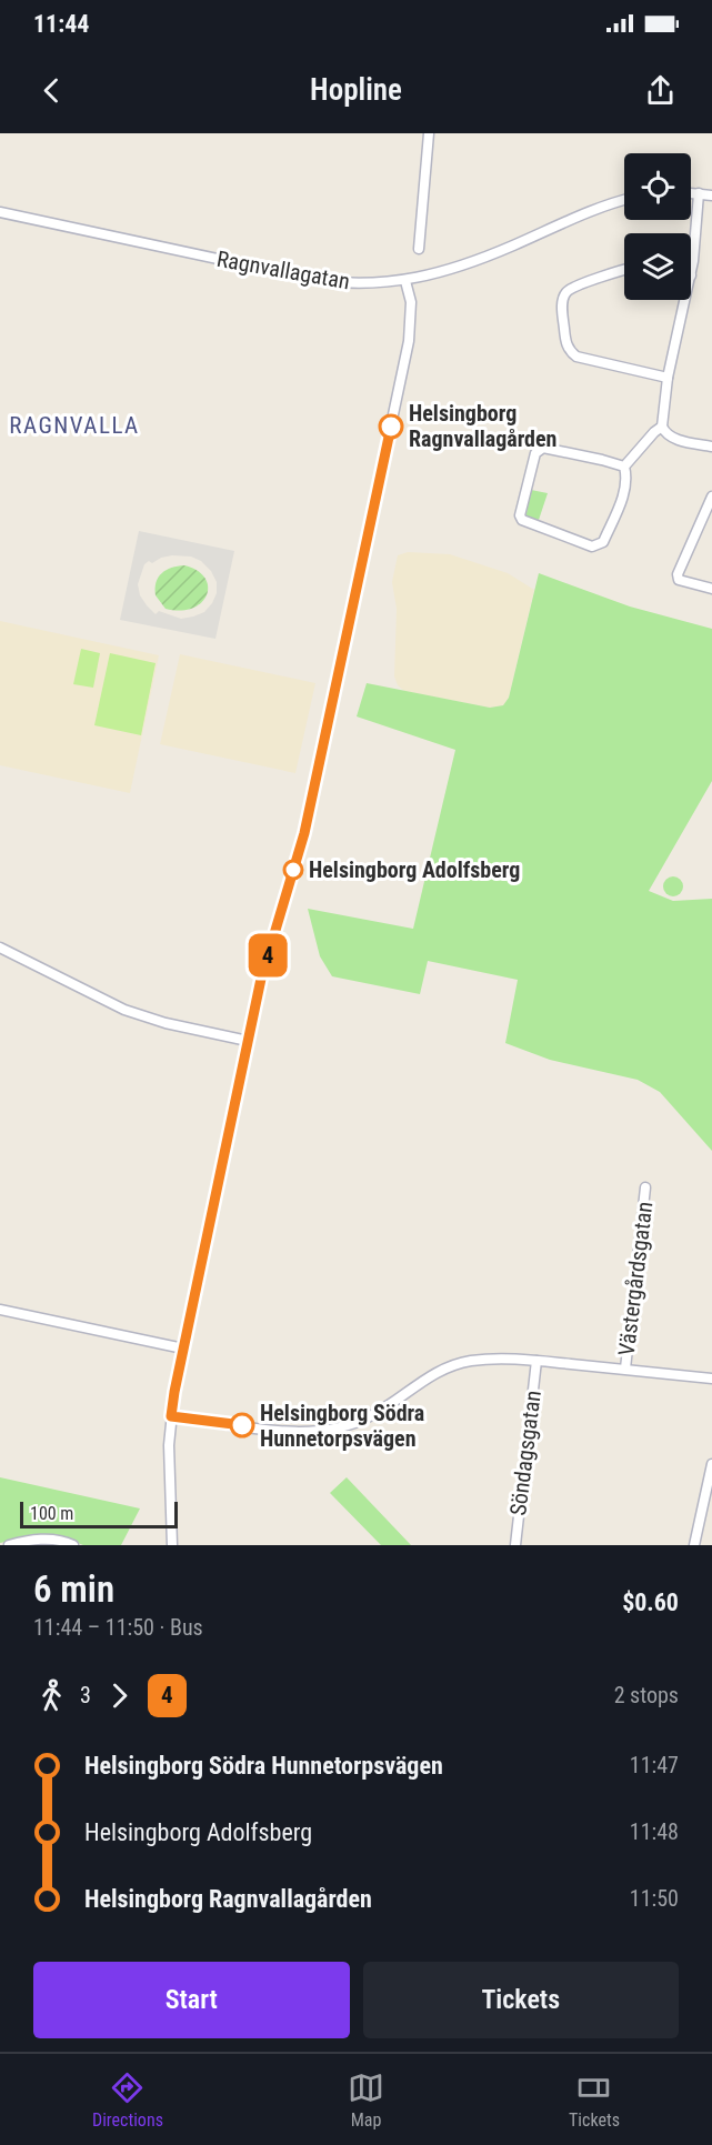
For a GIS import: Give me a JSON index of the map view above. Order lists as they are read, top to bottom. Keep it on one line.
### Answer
{"streets":{"street":["Ragnvallagatan","Västergårdsgatan","Söndagsgatan"]},"crossings":[["Västergårdsgatan","Söndagsgatan"]],"districts":["RAGNVALLA"],"places":["Helsingborg Ragnvallagården","Helsingborg Adolfsberg","Helsingborg Södra Hunnetorpsvägen"],"lines":["bus line 4"],"scale_bar":"100 m","page":{"status":"11:44","header":"Hopline","on_map":"4","scale":"100 m","heading":["6 min","11:44 – 11:50 · Bus","$0.60"],"legs":["3","4","2 stops"],"list":[{"name":"Helsingborg Södra Hunnetorpsvägen","value":"11:47"},{"name":"Helsingborg Adolfsberg","value":"11:48"},{"name":"Helsingborg Ragnvallagården","value":"11:50"}],"buttons":["Start","Tickets"],"tabs":["Directions","Map","Tickets"]}}
